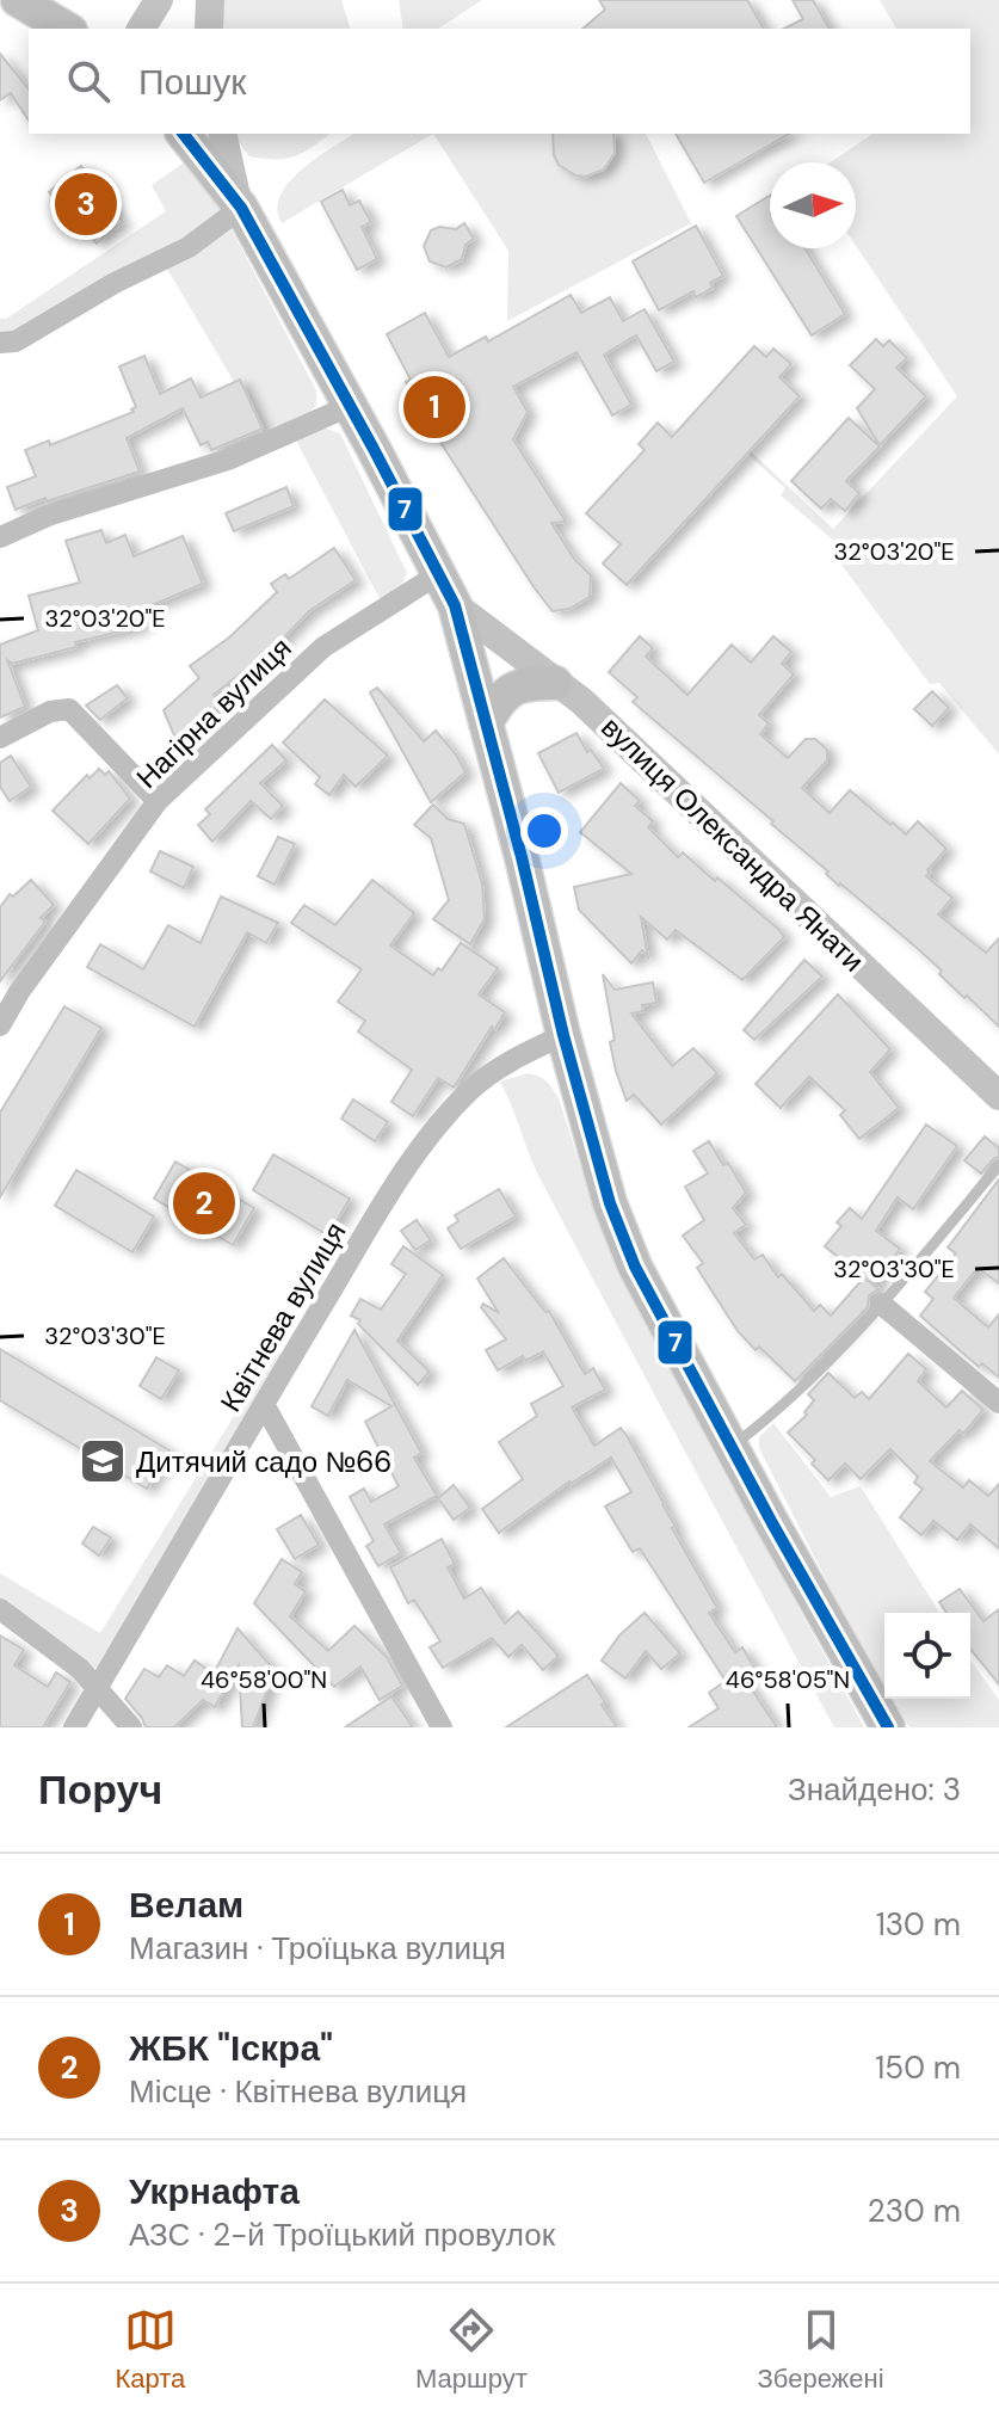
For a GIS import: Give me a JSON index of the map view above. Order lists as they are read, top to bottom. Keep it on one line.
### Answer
{"streets":{"street":["Нагірна вулиця","вулиця Олександра Янати","Квітнева вулиця"]},"places":{"school or university":["Дитячий садо №66"]},"lines":["transit line 7"],"north":"right","page":{"search":"Пошук","pins":["3","1","2"],"heading":["Поруч","Знайдено: 3"],"list":[{"mark":"1","name":"Велам","note":"Магазин · Троїцька вулиця","value":"130 m"},{"mark":"2","name":"ЖБК \"Іскра\"","note":"Місце · Квітнева вулиця","value":"150 m"},{"mark":"3","name":"Укрнафта","note":"АЗС · 2-й Троїцький провулок","value":"230 m"}],"nav":["Карта","Маршрут","Збережені"]},"coordinates":["32°03'20\"E","32°03'30\"E","46°58'00\"N","46°58'05\"N"]}
